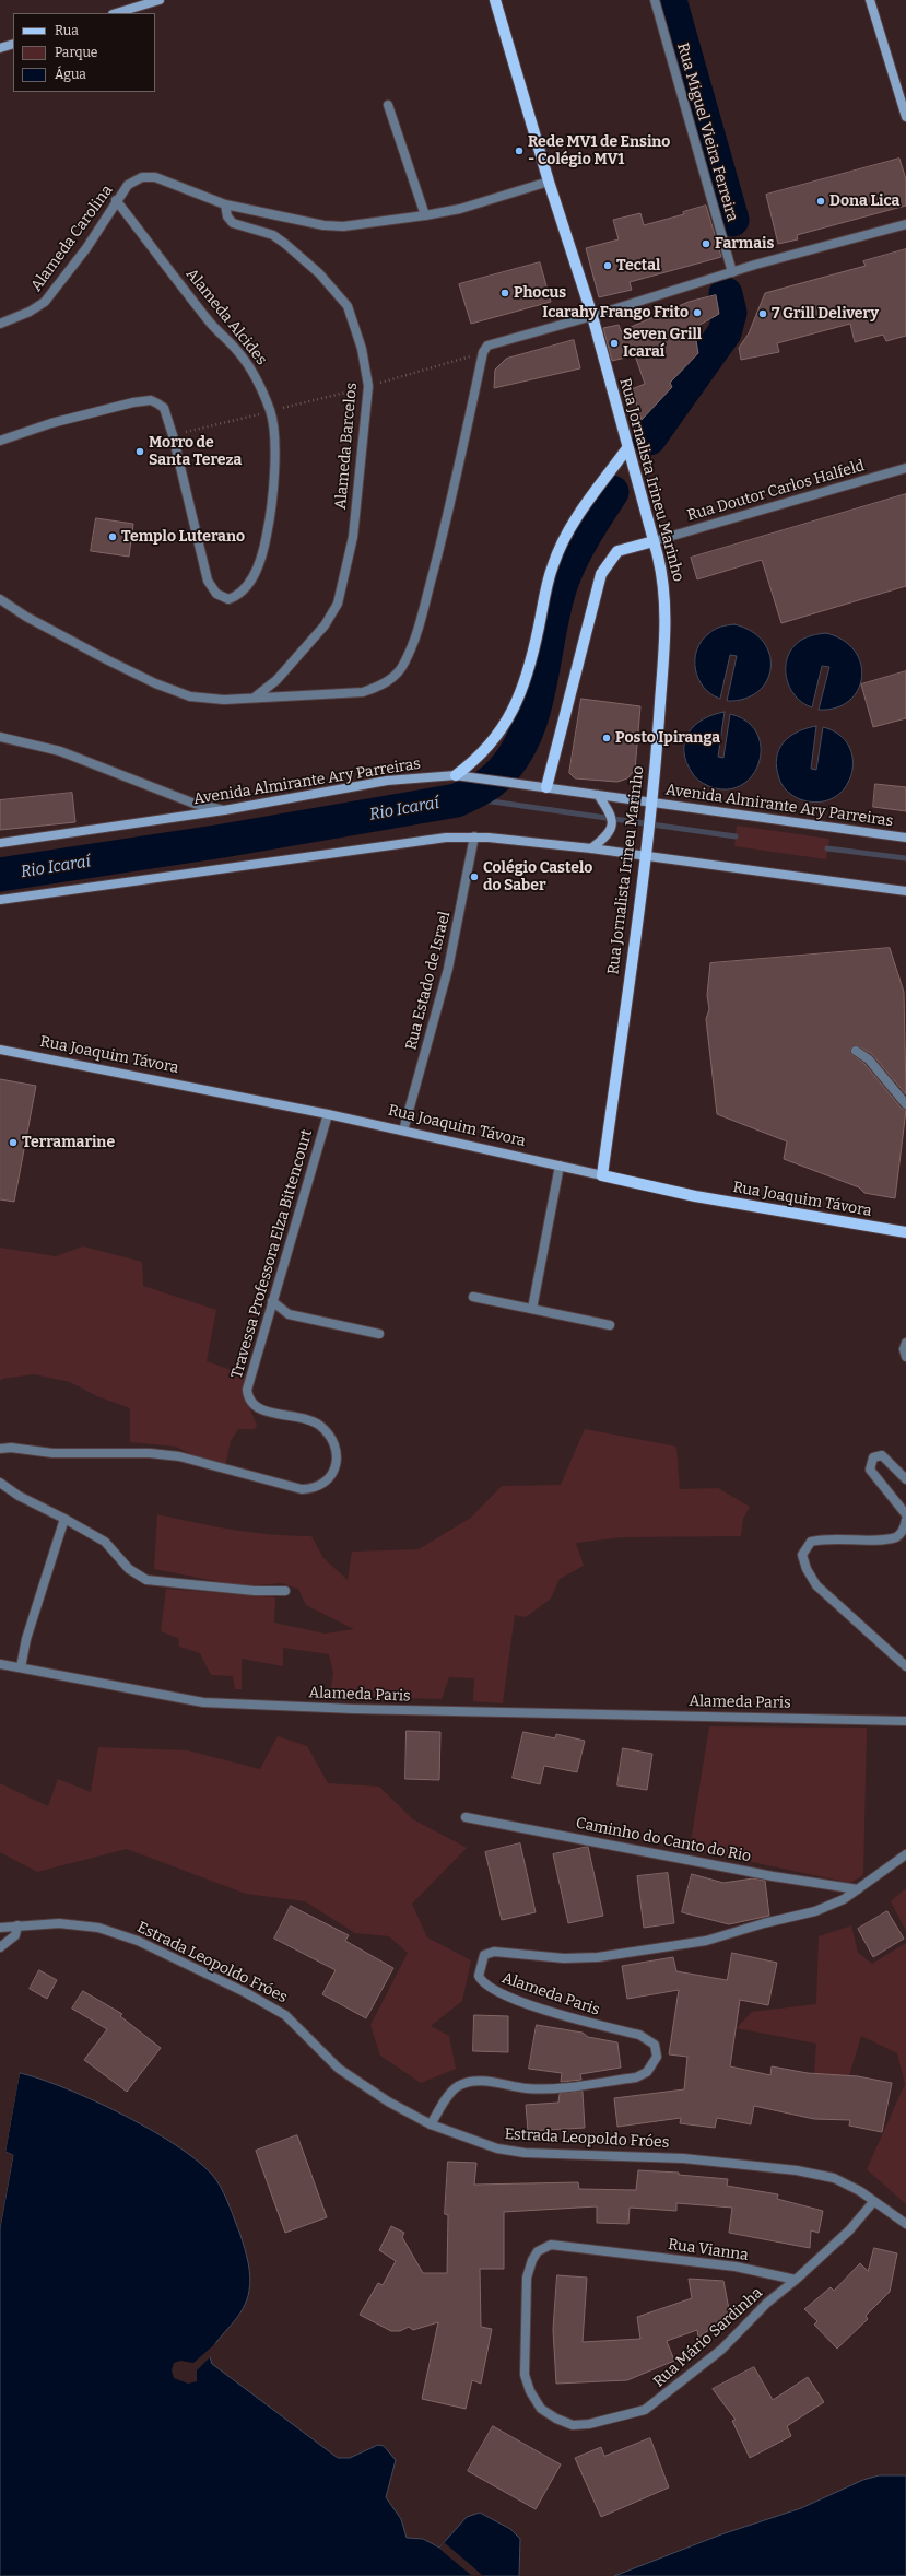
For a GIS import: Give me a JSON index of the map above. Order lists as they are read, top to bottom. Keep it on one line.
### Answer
{"streets":{"main road":["Rua Jornalista Irineu Marinho","Avenida Almirante Ary Parreiras","Rua Joaquim Távora"],"street":["Rua Miguel Vieira Ferreira","Alameda Carolina","Alameda Alcides","Alameda Barcelos","Rua Doutor Carlos Halfeld","Rua Estado de Israel","Travessa Professora Elza Bittencourt","Alameda Paris","Caminho do Canto do Rio","Estrada Leopoldo Fróes","Rua Vianna","Rua Mário Sardinha"]},"crossings":[["Alameda Carolina","Alameda Alcides"],["Alameda Carolina","Alameda Barcelos"],["Alameda Carolina","Rua Jornalista Irineu Marinho"],["Rua Jornalista Irineu Marinho","Rua Doutor Carlos Halfeld"],["Rua Jornalista Irineu Marinho","Avenida Almirante Ary Parreiras"],["Rua Jornalista Irineu Marinho","Rua Joaquim Távora"],["Rua Estado de Israel","Rua Joaquim Távora"],["Rua Joaquim Távora","Travessa Professora Elza Bittencourt"],["Alameda Paris","Caminho do Canto do Rio"],["Alameda Paris","Estrada Leopoldo Fróes"],["Rua Vianna","Rua Mário Sardinha"]],"water":["Rio Icaraí"],"places":["Rede MV1 de Ensino - Colégio MV1","Dona Lica","Farmais","Tectal","Phocus","Icarahy Frango Frito","7 Grill Delivery","Seven Grill Icaraí","Morro de Santa Tereza","Templo Luterano","Posto Ipiranga","Colégio Castelo do Saber","Terramarine"],"legend":["Rua","Parque","Água"]}
